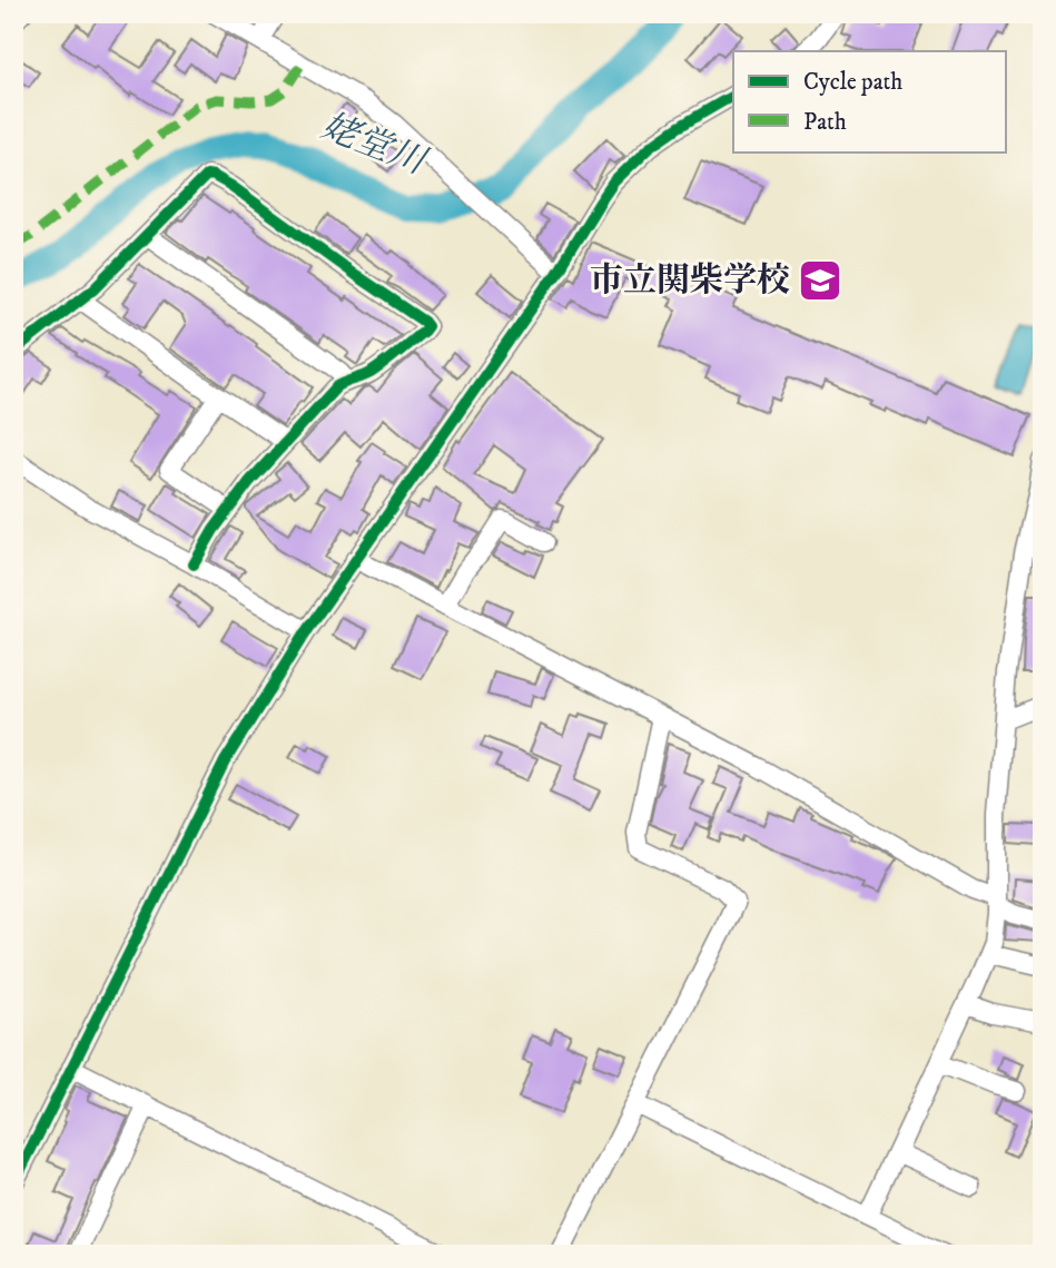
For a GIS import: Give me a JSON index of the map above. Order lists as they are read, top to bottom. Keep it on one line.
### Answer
{"water":["姥堂川"],"places":{"school or university":["市立関柴学校"]},"legend":["Cycle path","Path"]}
